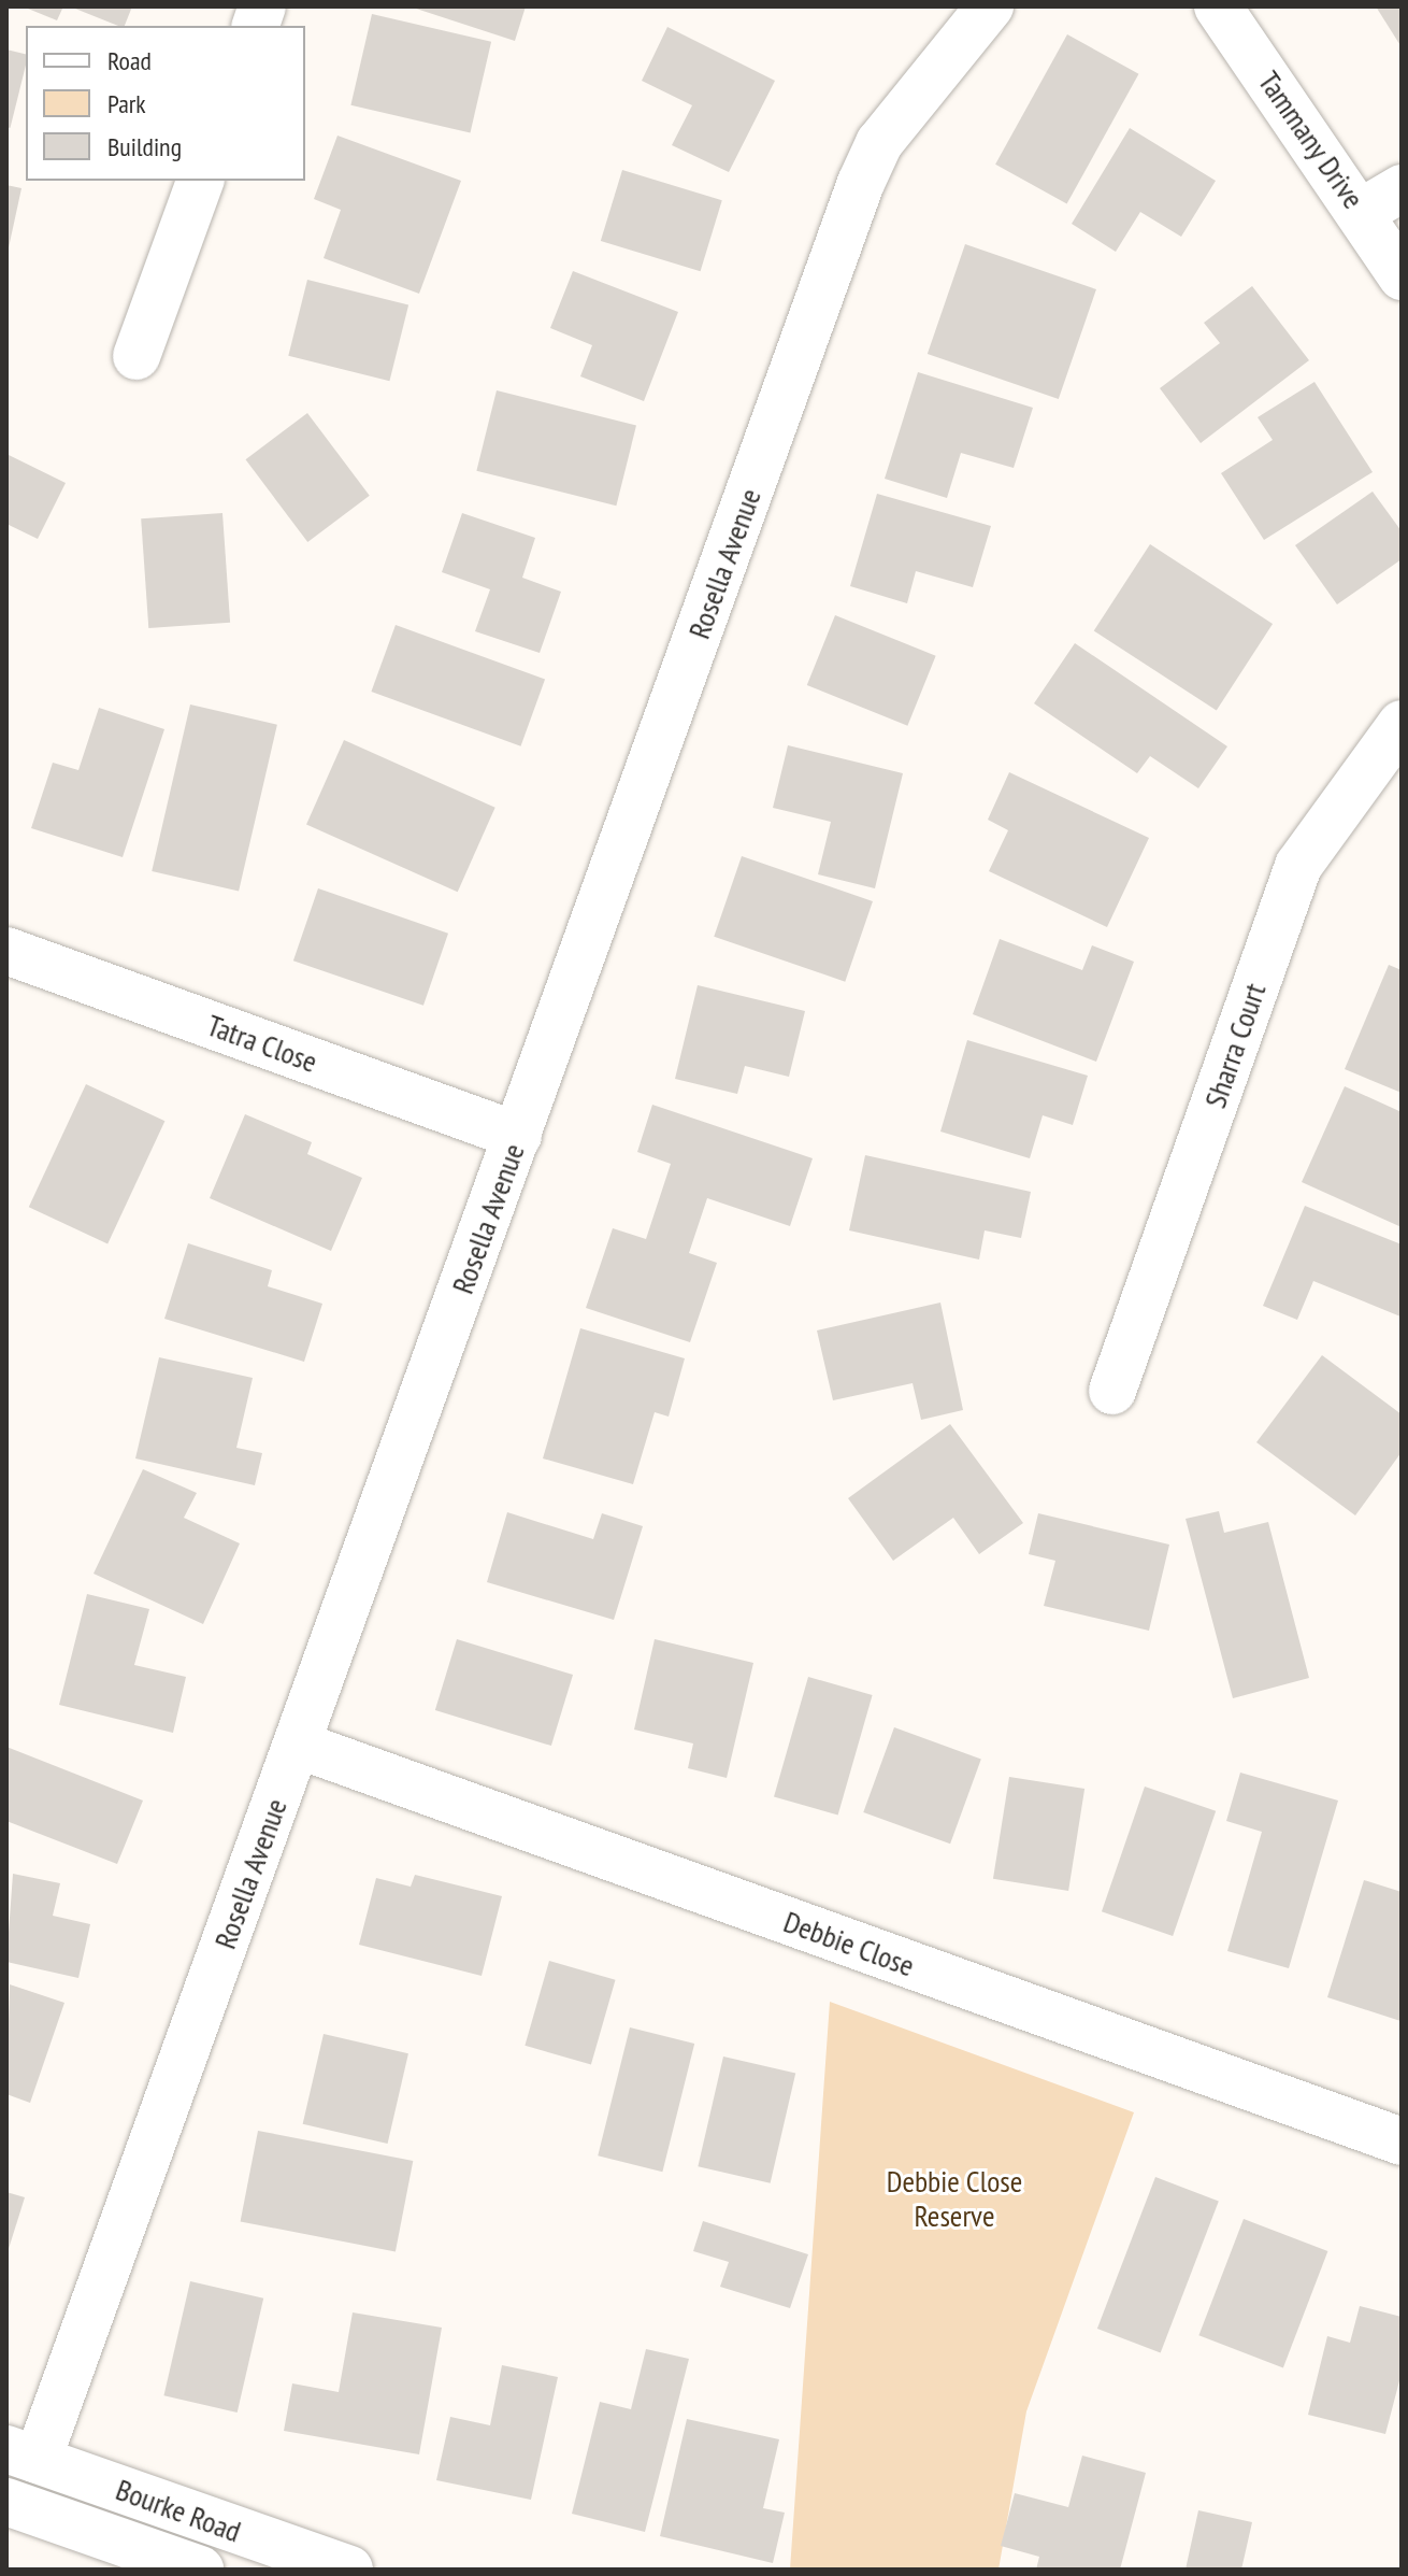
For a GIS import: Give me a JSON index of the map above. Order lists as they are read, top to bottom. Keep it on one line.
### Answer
{"streets":{"street":["Tammany Drive","Rosella Avenue","Tatra Close","Sharra Court","Debbie Close","Bourke Road"]},"crossings":[["Rosella Avenue","Tatra Close"],["Rosella Avenue","Debbie Close"],["Rosella Avenue","Bourke Road"]],"parks":["Debbie Close Reserve"],"legend":["Road","Park","Building"]}
